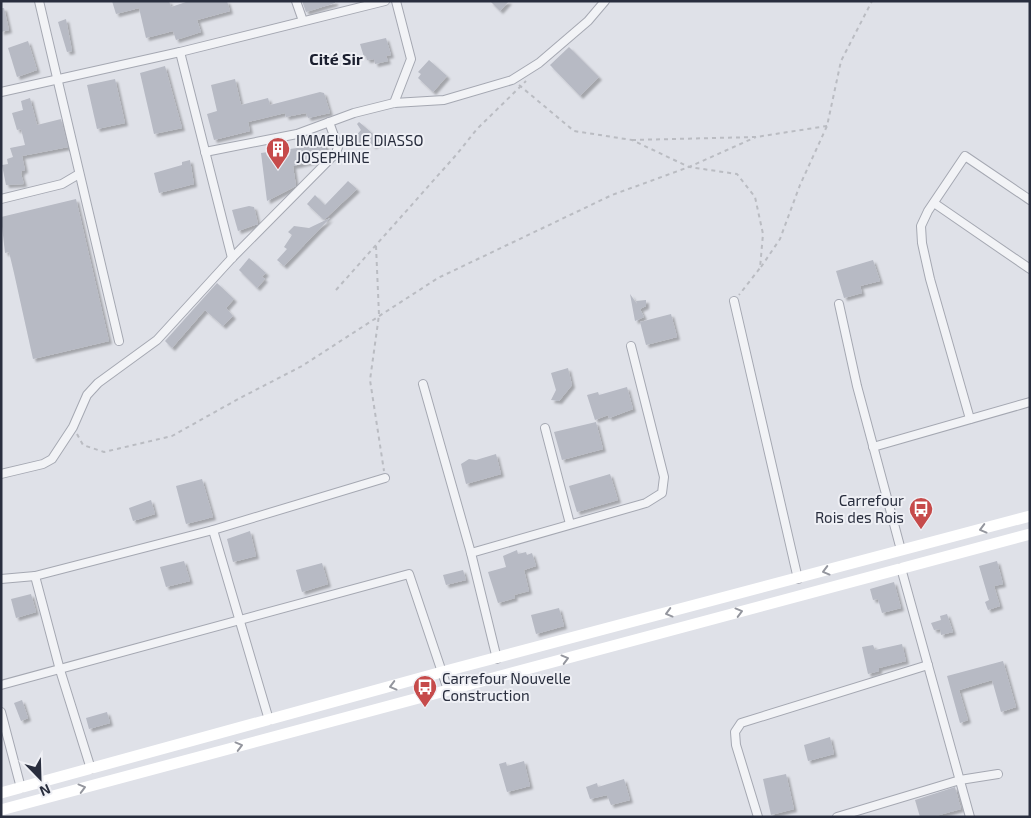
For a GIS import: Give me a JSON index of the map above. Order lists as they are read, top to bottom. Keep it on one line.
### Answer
{"districts":["Cité Sir"],"places":{"building":["IMMEUBLE DIASSO JOSEPHINE"],"bus stop":["Carrefour Rois des Rois","Carrefour Nouvelle Construction"]},"north":"bottom right"}
